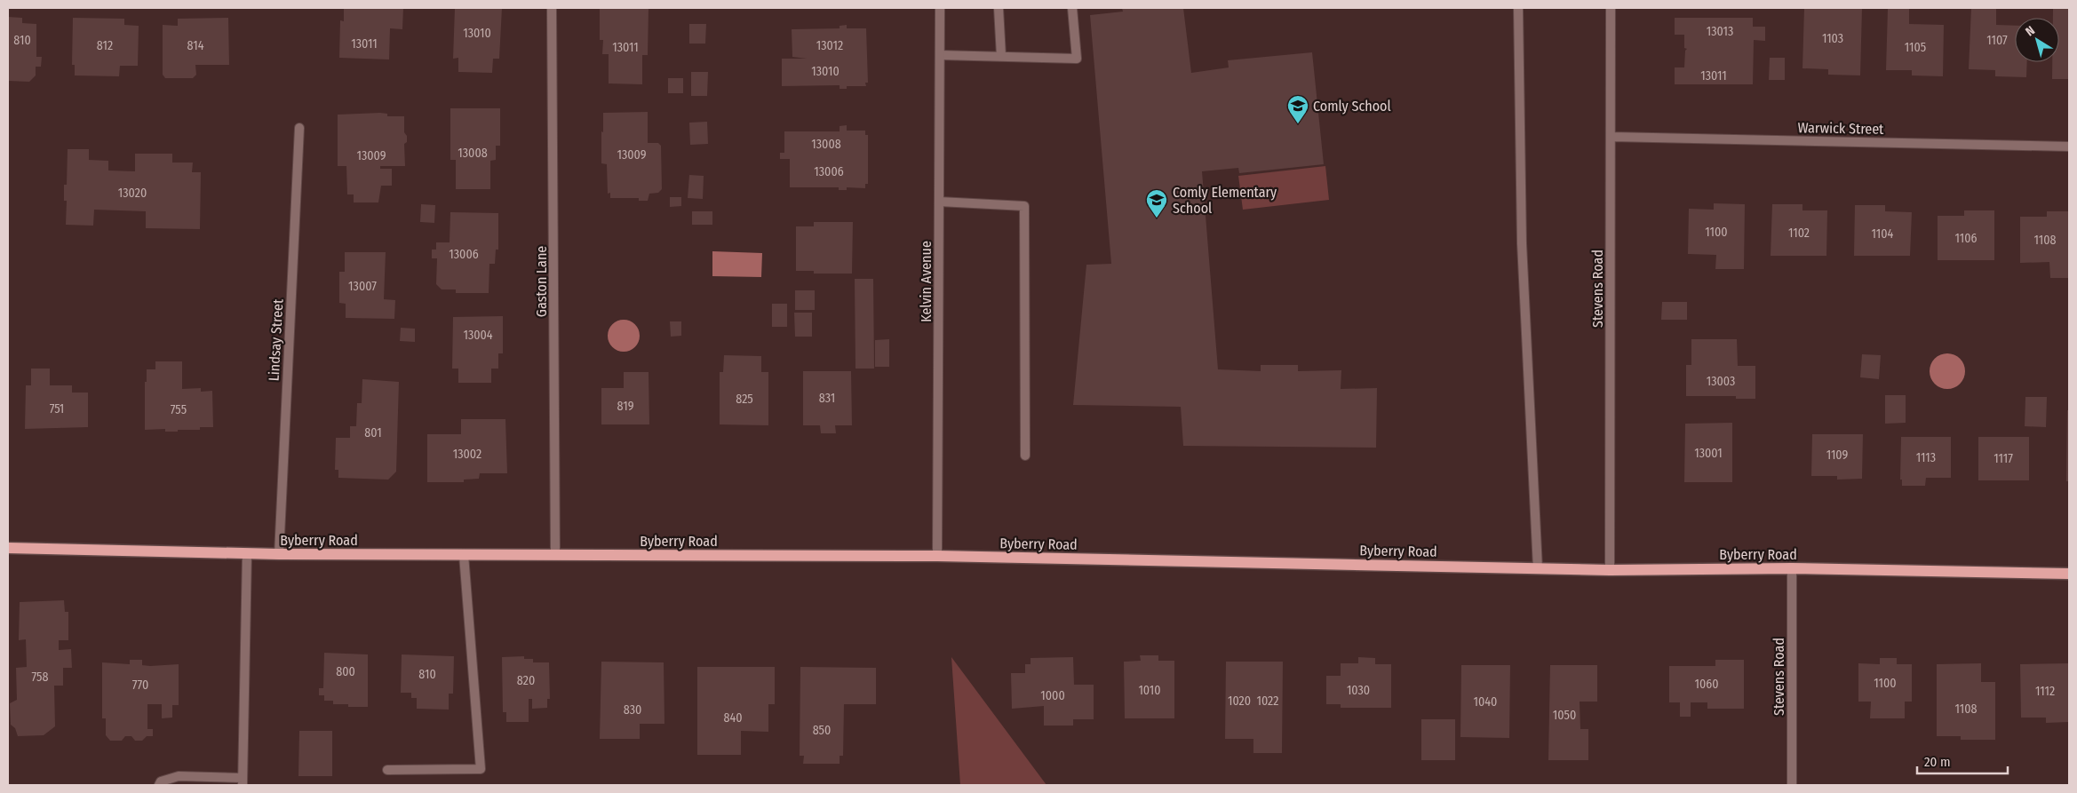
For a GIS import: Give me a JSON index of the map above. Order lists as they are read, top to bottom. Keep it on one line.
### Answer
{"streets":{"main road":["Byberry Road"],"street":["Warwick Street","Gaston Lane","Kelvin Avenue","Stevens Road","Lindsay Street"]},"crossings":[["Warwick Street","Stevens Road"],["Gaston Lane","Byberry Road"],["Kelvin Avenue","Byberry Road"],["Stevens Road","Byberry Road"],["Lindsay Street","Byberry Road"]],"places":{"school or university":["Comly School","Comly Elementary School"]},"house_numbers":["13013","13010","1103","810","1107","13011","812","814","13012","13011","1105","13010","13011","13008","13008","13009","13009","13006","13020","1100","1102","1104","1106","1108","13006","13007","13004","13003","831","825","819","751","755","801","13001","13002","1109","1113","1117","800","810","758","820","1100","1060","770","1010","1030","1112","1000","1020","1022","1040","1108","830","1050","840","850"],"scale_bar":"20 m","north":"top left"}
